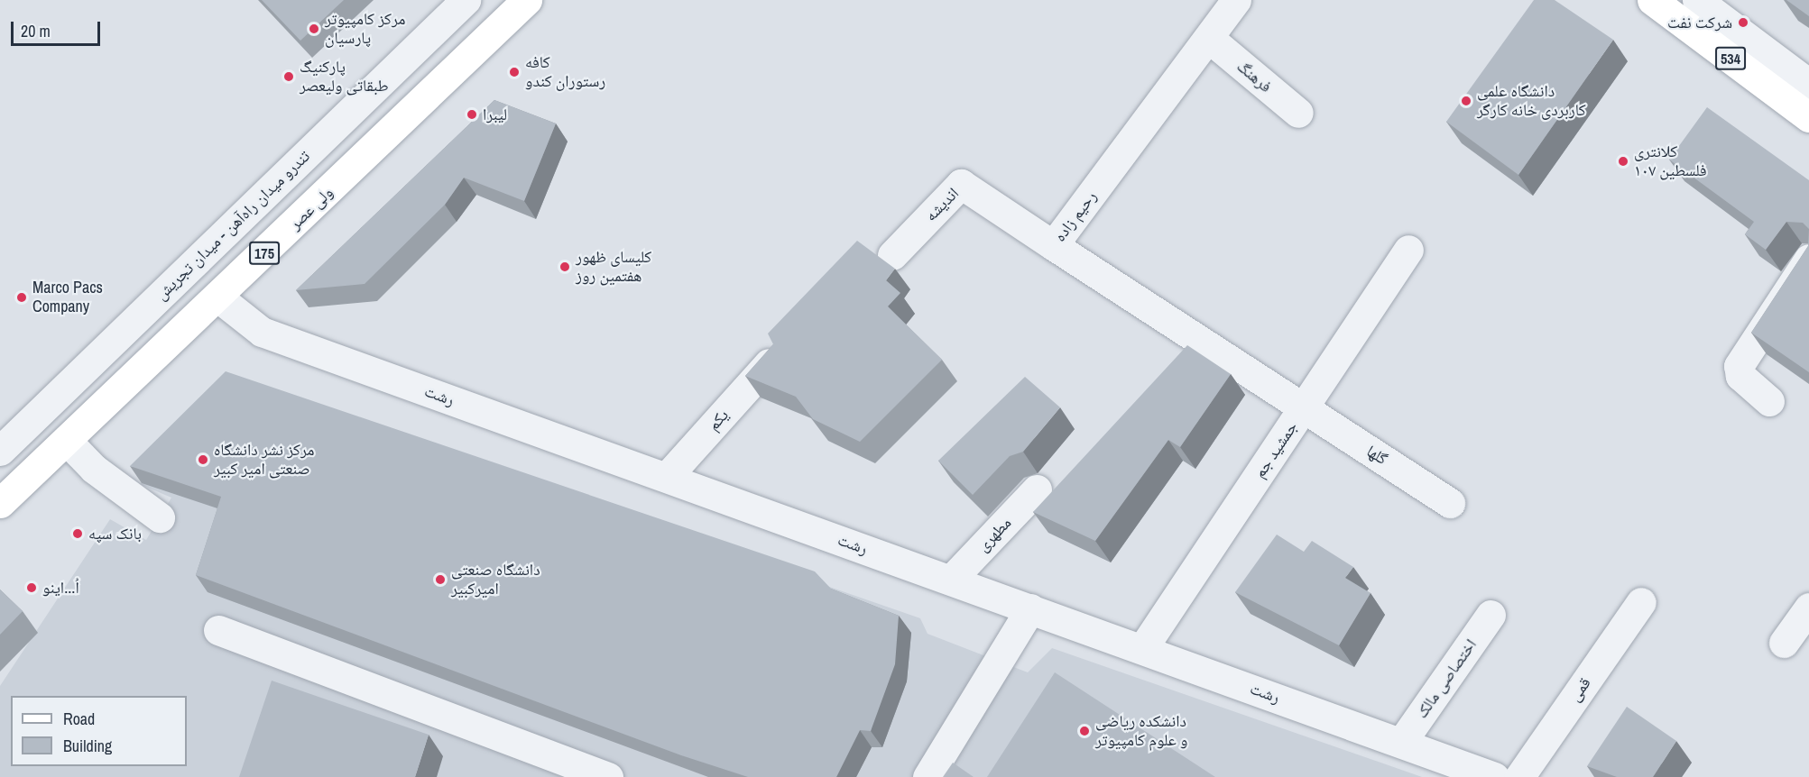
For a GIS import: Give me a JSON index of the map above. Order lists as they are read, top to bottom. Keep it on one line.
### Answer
{"streets":{"main road":["534","ولی عصر","175"],"street":["فرهنگ","اندیشه","رحیم زاده","تندرو میدان راه‌آهن - میدان تجریش","رشت","یکم","جمشید جم","گلها","مطهری","اختصاصی مالک","قمی"]},"crossings":[["فرهنگ","رحیم زاده"],["اندیشه","رحیم زاده"],["ولی عصر","رشت"],["رحیم زاده","جمشید جم"],["رحیم زاده","گلها"],["رشت","یکم"],["رشت","جمشید جم"],["رشت","مطهری"],["رشت","اختصاصی مالک"],["جمشید جم","گلها"]],"places":["شرکت نفت","مرکز کامپیوتر پارسیان","کافه رستوران کندو","پارکنیگ طبقاتی ولیعصر","دانشگاه علمی کاربردی خانه کارگر","لیبرا","کلانتری ۱۰۷ فلسطین","کلیسای ظهور هفتمین روز","Marco Pacs Company","مرکز نشر دانشگاه صنعتی امیر کبیر","بانک سپه","دانشگاه صنعتی امیرکبیر","اُ...اینو","دانشکده ریاضی و علوم کامپیوتر"],"legend":["Road","Building"],"scale_bar":"20 m"}
